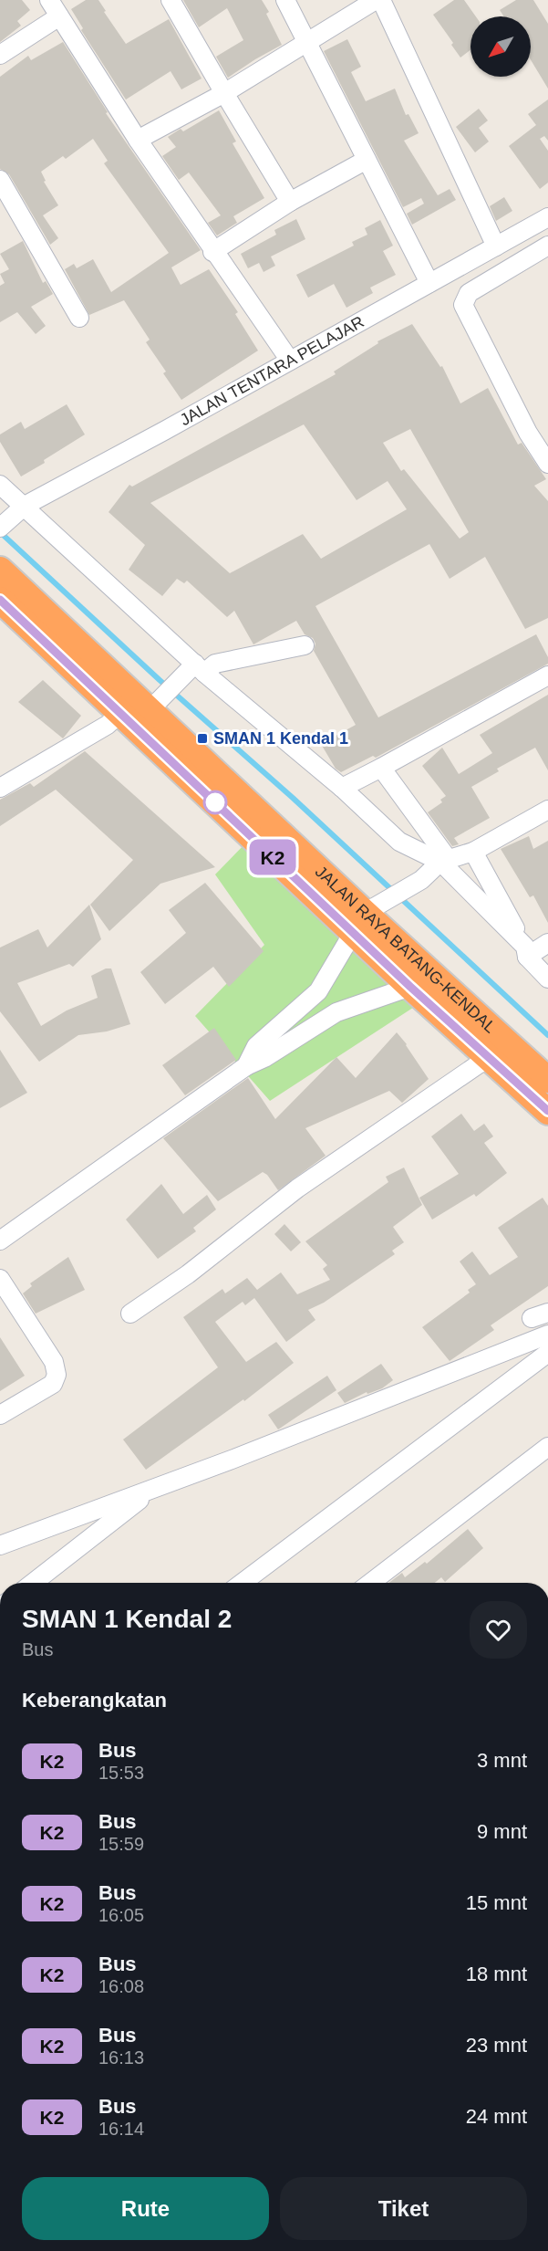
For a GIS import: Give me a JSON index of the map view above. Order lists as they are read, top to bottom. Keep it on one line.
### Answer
{"streets":{"highway":["JALAN RAYA BATANG-KENDAL"],"street":["JALAN TENTARA PELAJAR"]},"places":{"transit":["SMAN 1 Kendal 1"]},"lines":["bus line K2"],"north":"bottom left","page":{"on_map":"K2","heading":[["SMAN 1 Kendal 2","Bus"],"Keberangkatan"],"list":[{"mark":"K2","name":"Bus","note":"15:53","value":"3 mnt"},{"mark":"K2","name":"Bus","note":"15:59","value":"9 mnt"},{"mark":"K2","name":"Bus","note":"16:05","value":"15 mnt"},{"mark":"K2","name":"Bus","note":"16:08","value":"18 mnt"},{"mark":"K2","name":"Bus","note":"16:13","value":"23 mnt"},{"mark":"K2","name":"Bus","note":"16:14","value":"24 mnt"}],"buttons":["Rute","Tiket"]}}
